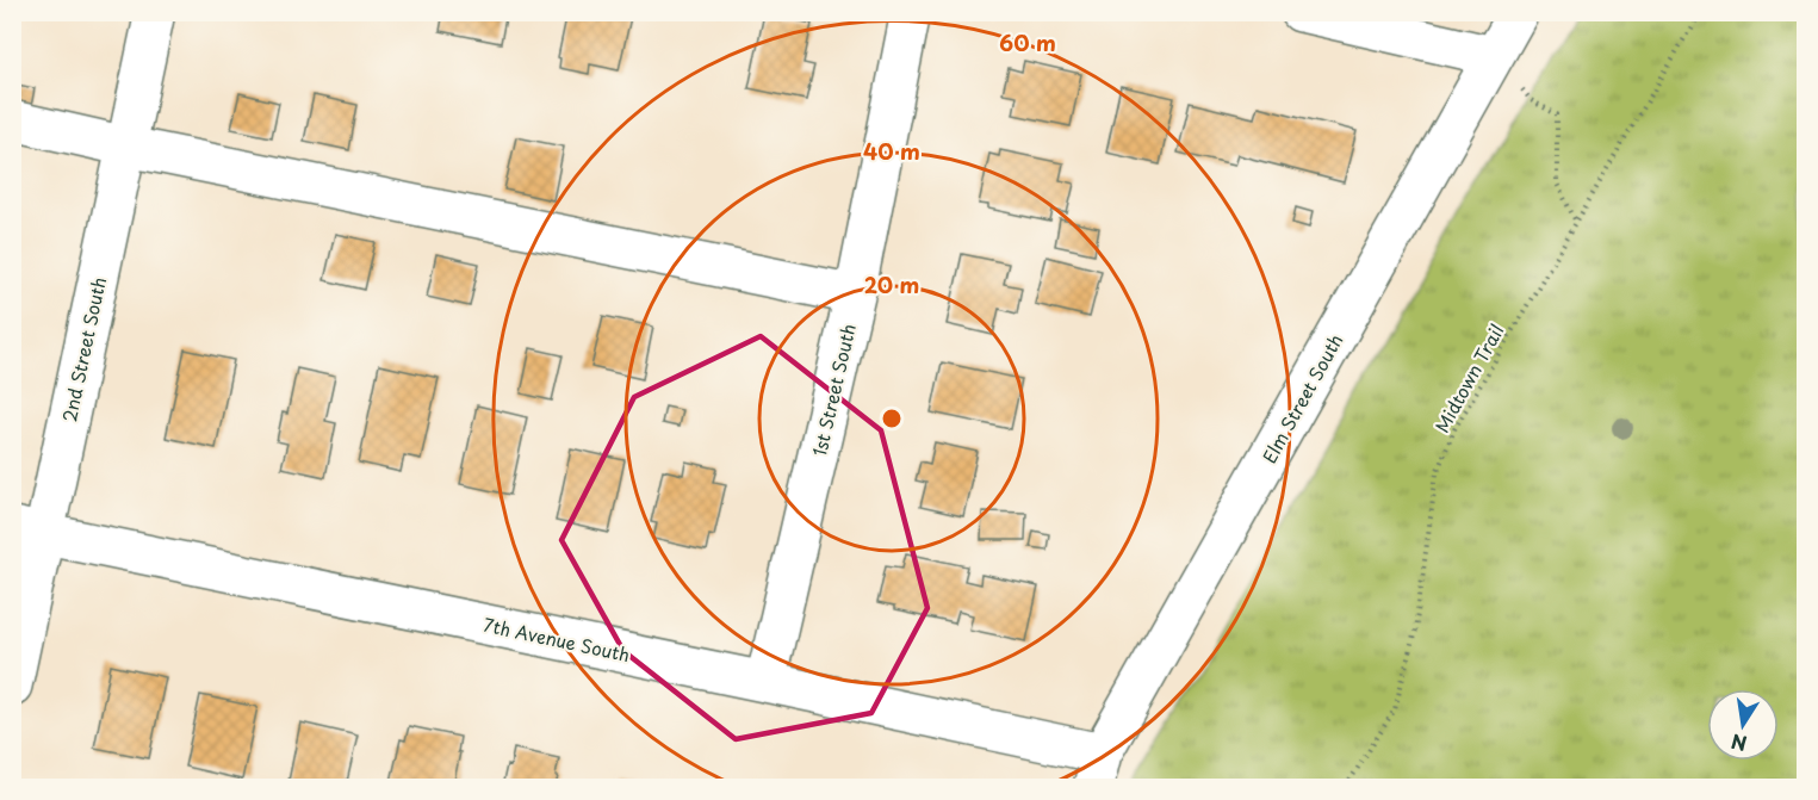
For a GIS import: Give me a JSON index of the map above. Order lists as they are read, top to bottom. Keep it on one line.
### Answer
{"streets":{"street":["2nd Street South","1st Street South","Elm Street South","7th Avenue South"],"path":["Midtown Trail"]},"crossings":[["2nd Street South","7th Avenue South"],["1st Street South","7th Avenue South"],["Elm Street South","7th Avenue South"]],"north":"bottom","rings":["60 m","40 m","20 m"]}
